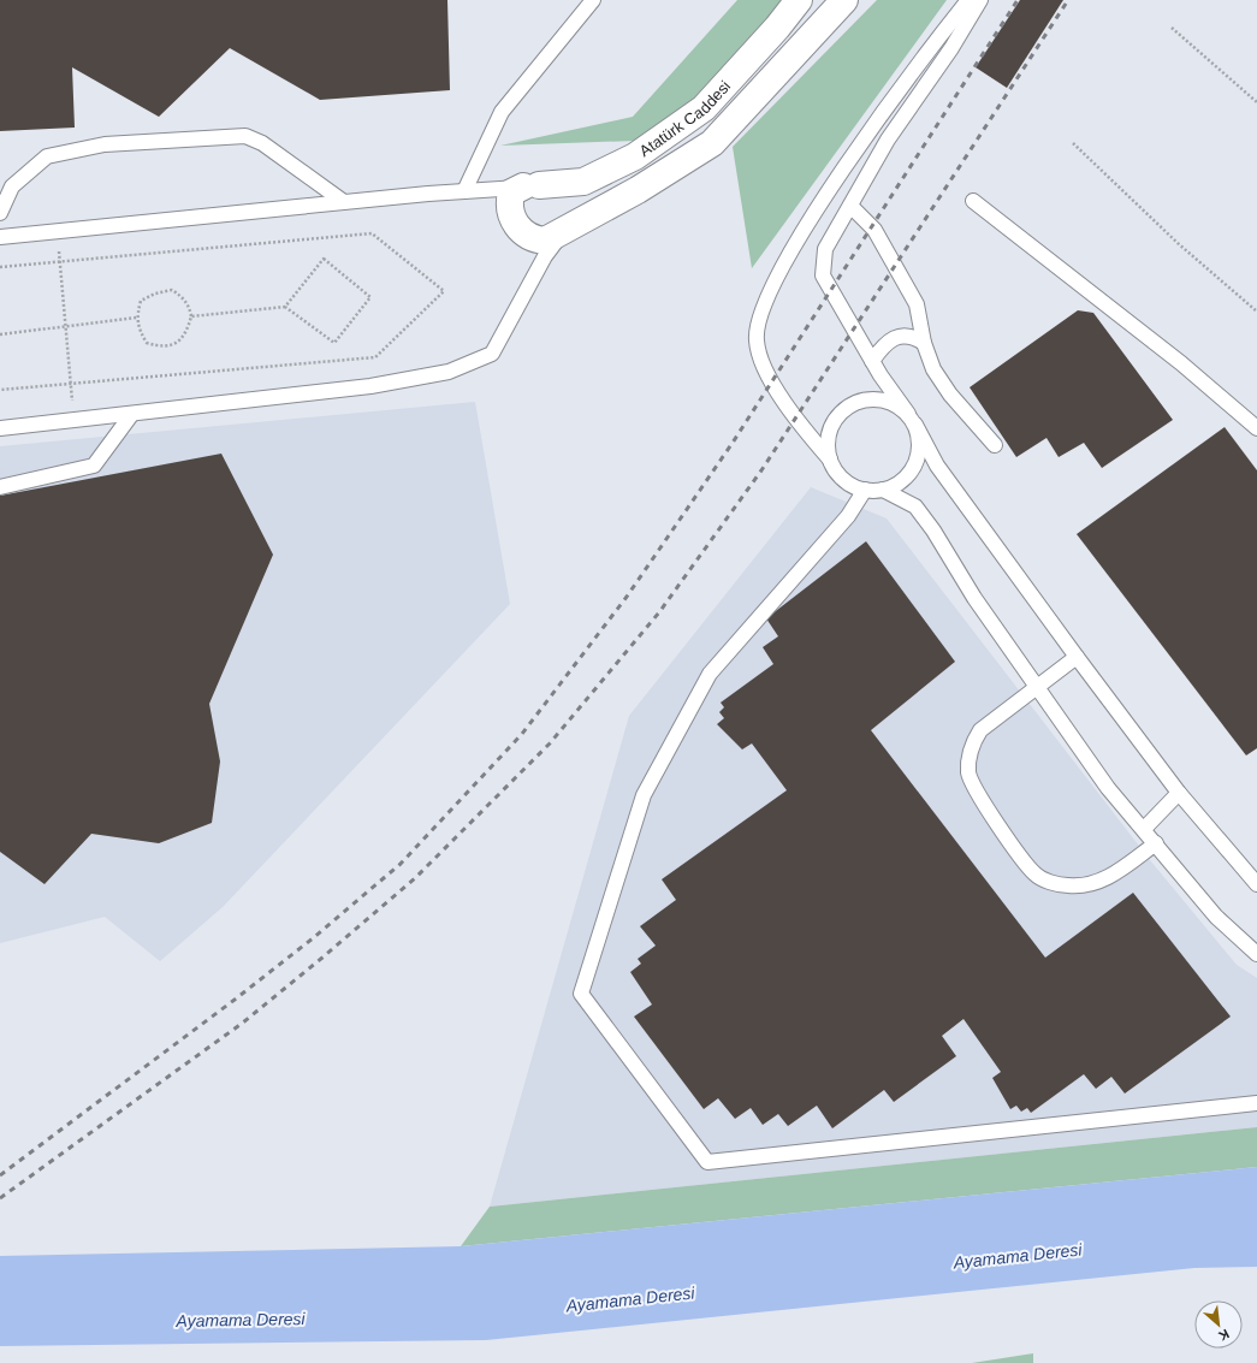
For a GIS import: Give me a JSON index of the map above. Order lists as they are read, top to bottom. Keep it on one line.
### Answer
{"streets":{"street":["Atatürk Caddesi"]},"water":["Ayamama Deresi"],"north":"bottom right"}
